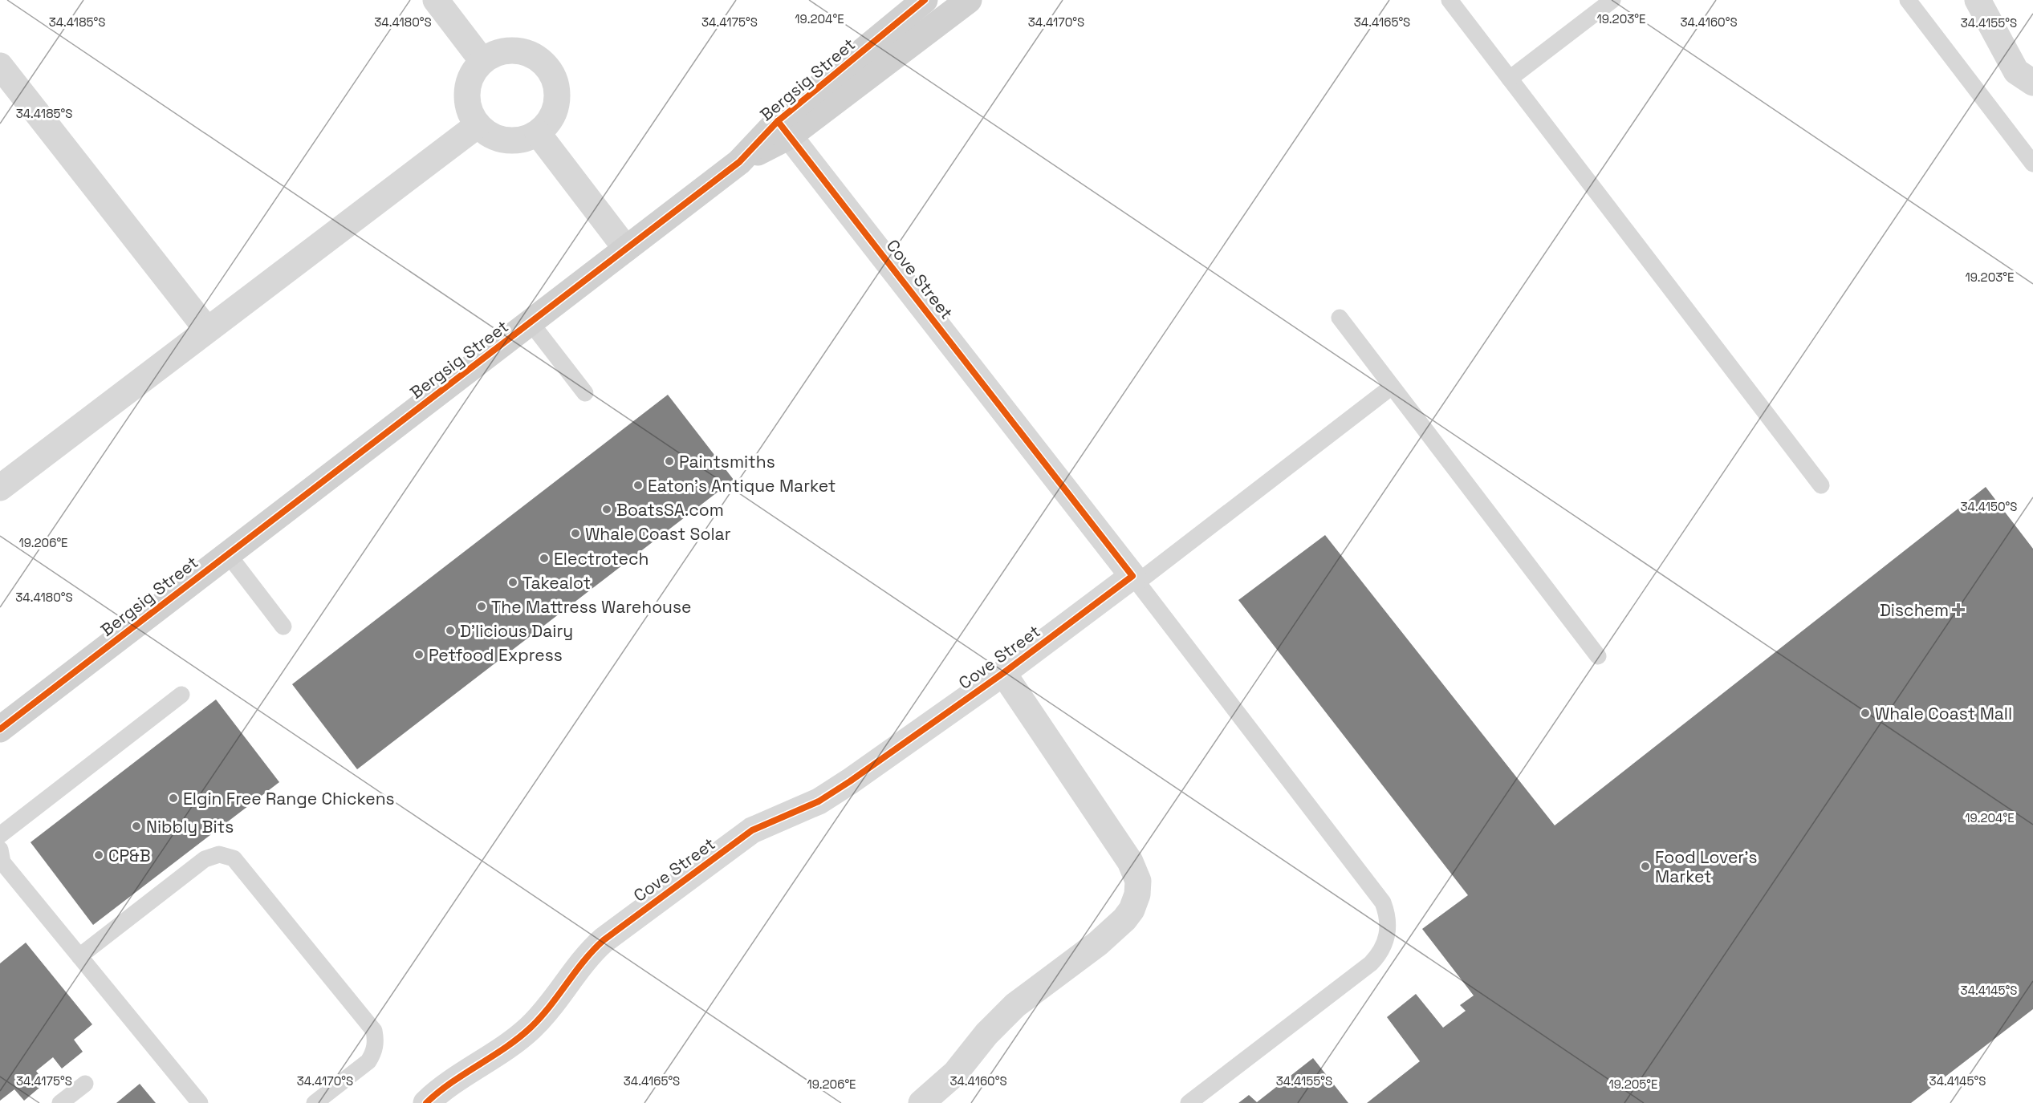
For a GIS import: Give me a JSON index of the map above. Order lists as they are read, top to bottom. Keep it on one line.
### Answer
{"streets":{"street":["Bergsig Street","Cove Street"]},"crossings":[["Bergsig Street","Cove Street"]],"places":{"other":["Paintsmiths","Eaton's Antique Market","BoatsSA.com","Whale Coast Solar","Electrotech","Takealot","The Mattress Warehouse","D'licious Dairy","Petfood Express","Whale Coast Mall","Elgin Free Range Chickens","Nibbly Bits","CP&B","Food Lover's Market"],"health":["Dischem"]},"coordinates":["19.203°E","19.204°E","34.4170°S","34.4160°S","34.4185°S","34.4180°S","34.4175°S","34.4165°S","34.4155°S","34.4150°S","19.206°E","34.4145°S","19.205°E"]}
